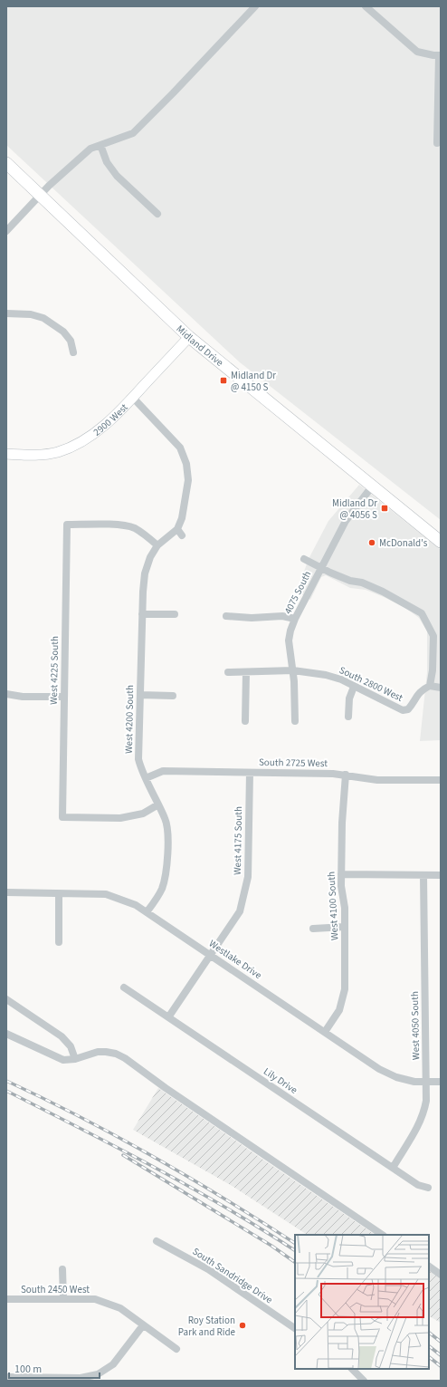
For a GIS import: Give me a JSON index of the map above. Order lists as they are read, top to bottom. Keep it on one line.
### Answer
{"streets":{"main road":["Midland Drive"],"street":["2900 West","4075 South","West 4225 South","South 2800 West","West 4200 South","South 2725 West","West 4175 South","West 4100 South","Westlake Drive","West 4050 South","Lily Drive","South Sandridge Drive","South 2450 West"]},"crossings":[["Midland Drive","2900 West"],["Midland Drive","4075 South"],["4075 South","South 2800 West"],["West 4225 South","West 4200 South"],["West 4200 South","South 2725 West"],["West 4200 South","Westlake Drive"],["South 2725 West","West 4175 South"],["South 2725 West","West 4100 South"],["West 4175 South","Westlake Drive"],["West 4175 South","Lily Drive"],["West 4100 South","Westlake Drive"],["Westlake Drive","West 4050 South"],["West 4050 South","Lily Drive"]],"places":{"transit":["Midland Dr @ 4150 S","Midland Dr @ 4056 S"],"other":["McDonald's","Roy Station Park and Ride"]},"scale_bar":"100 m"}
